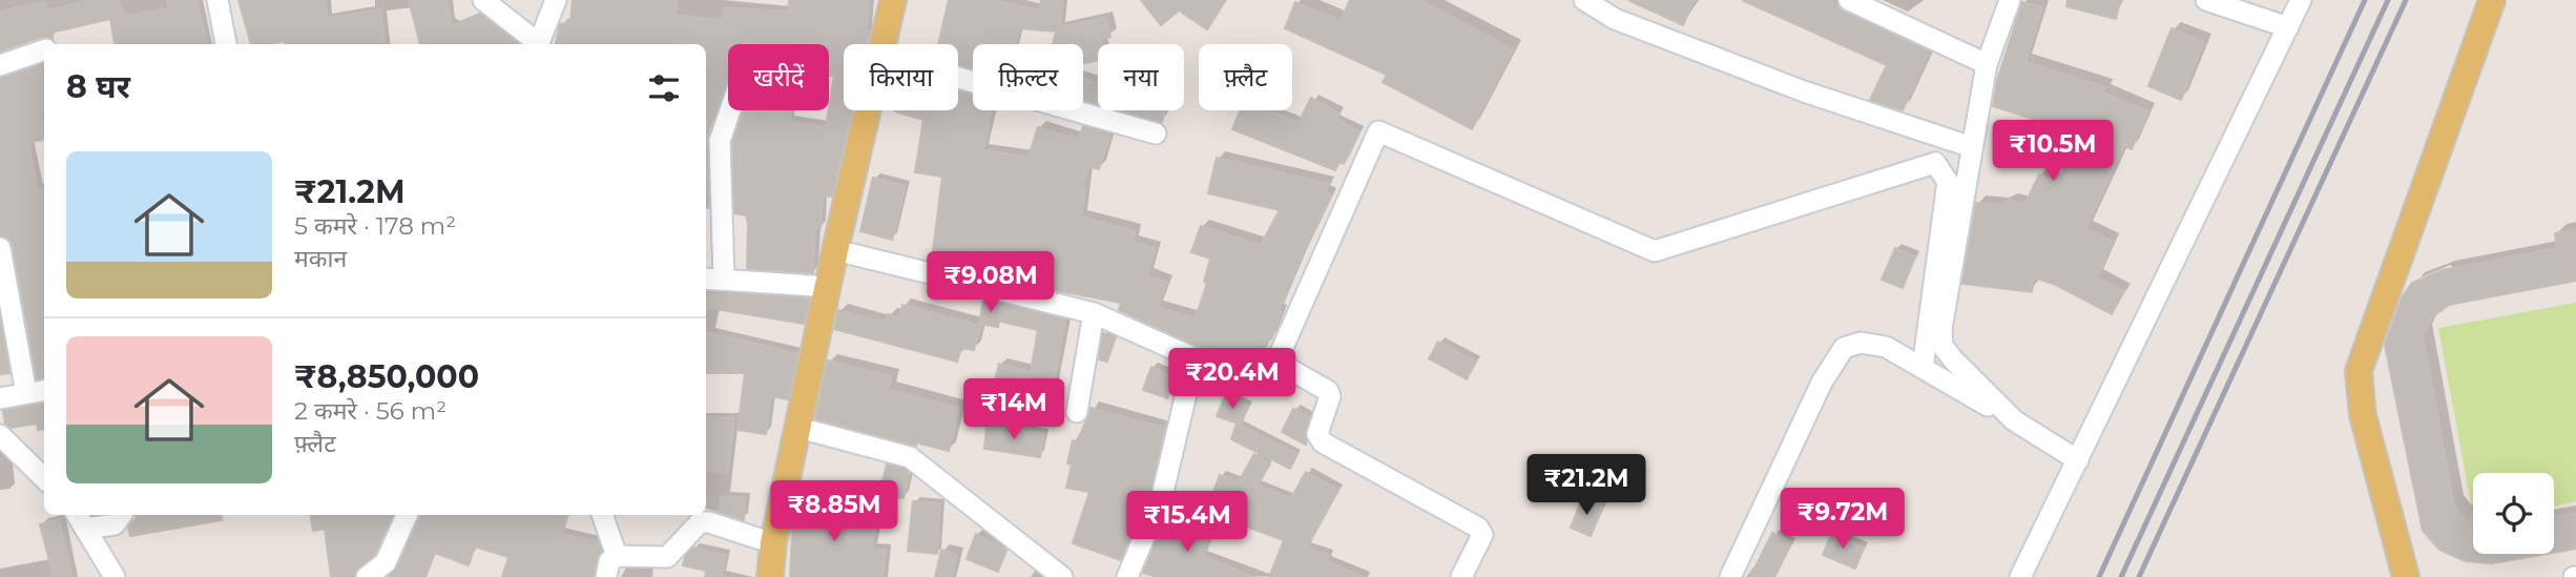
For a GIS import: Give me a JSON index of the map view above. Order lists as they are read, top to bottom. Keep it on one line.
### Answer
{"page":{"chip":["खरीदें","किराया","फ़िल्टर","नया","फ़्लैट"],"heading":"8 घर","price":["₹10.5M","₹9.08M","₹20.4M","₹14M","₹21.2M","₹8.85M","₹9.72M","₹15.4M"],"list":[{"name":"₹21.2M","note":"5 कमरे · 178 m² · मकान"},{"name":"₹8,850,000","note":"2 कमरे · 56 m² · फ़्लैट"}]}}
